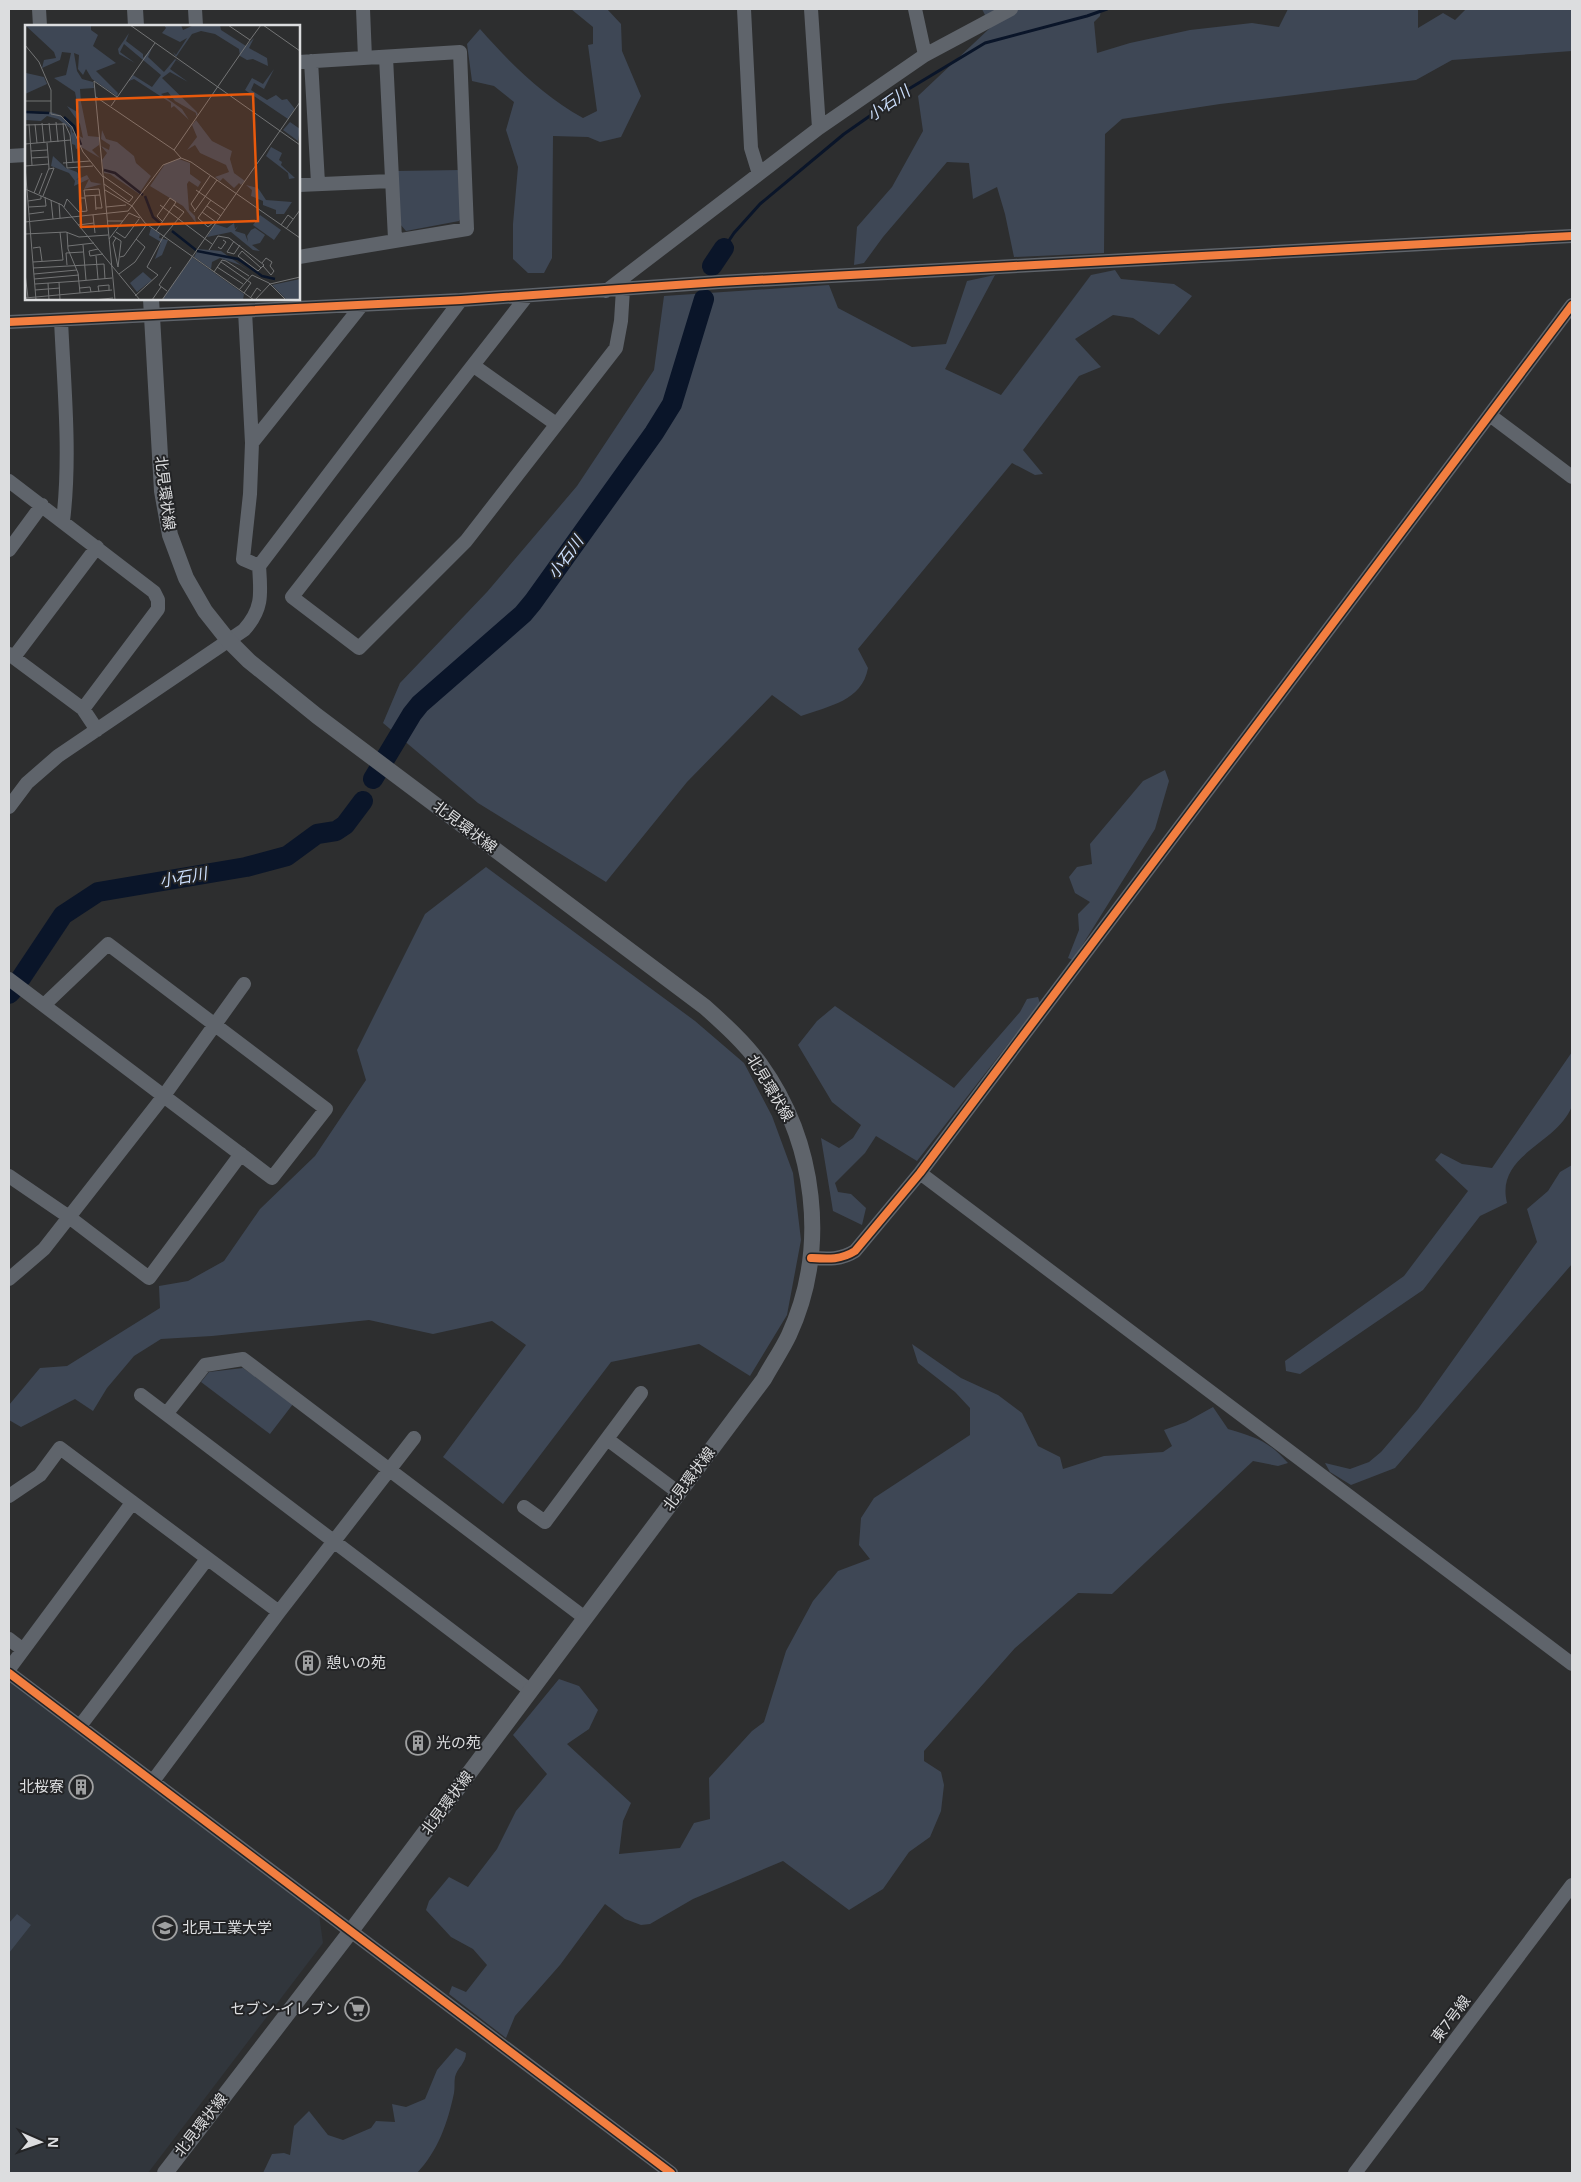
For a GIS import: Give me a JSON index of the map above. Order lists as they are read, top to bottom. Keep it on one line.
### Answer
{"streets":{"main road":["北見環状線"],"street":["東7号線"]},"water":["小石川"],"places":{"building":["憩いの苑","光の苑","北桜寮"],"school or university":["北見工業大学"],"supermarket":["セブン-イレブン"]},"north":"right"}
